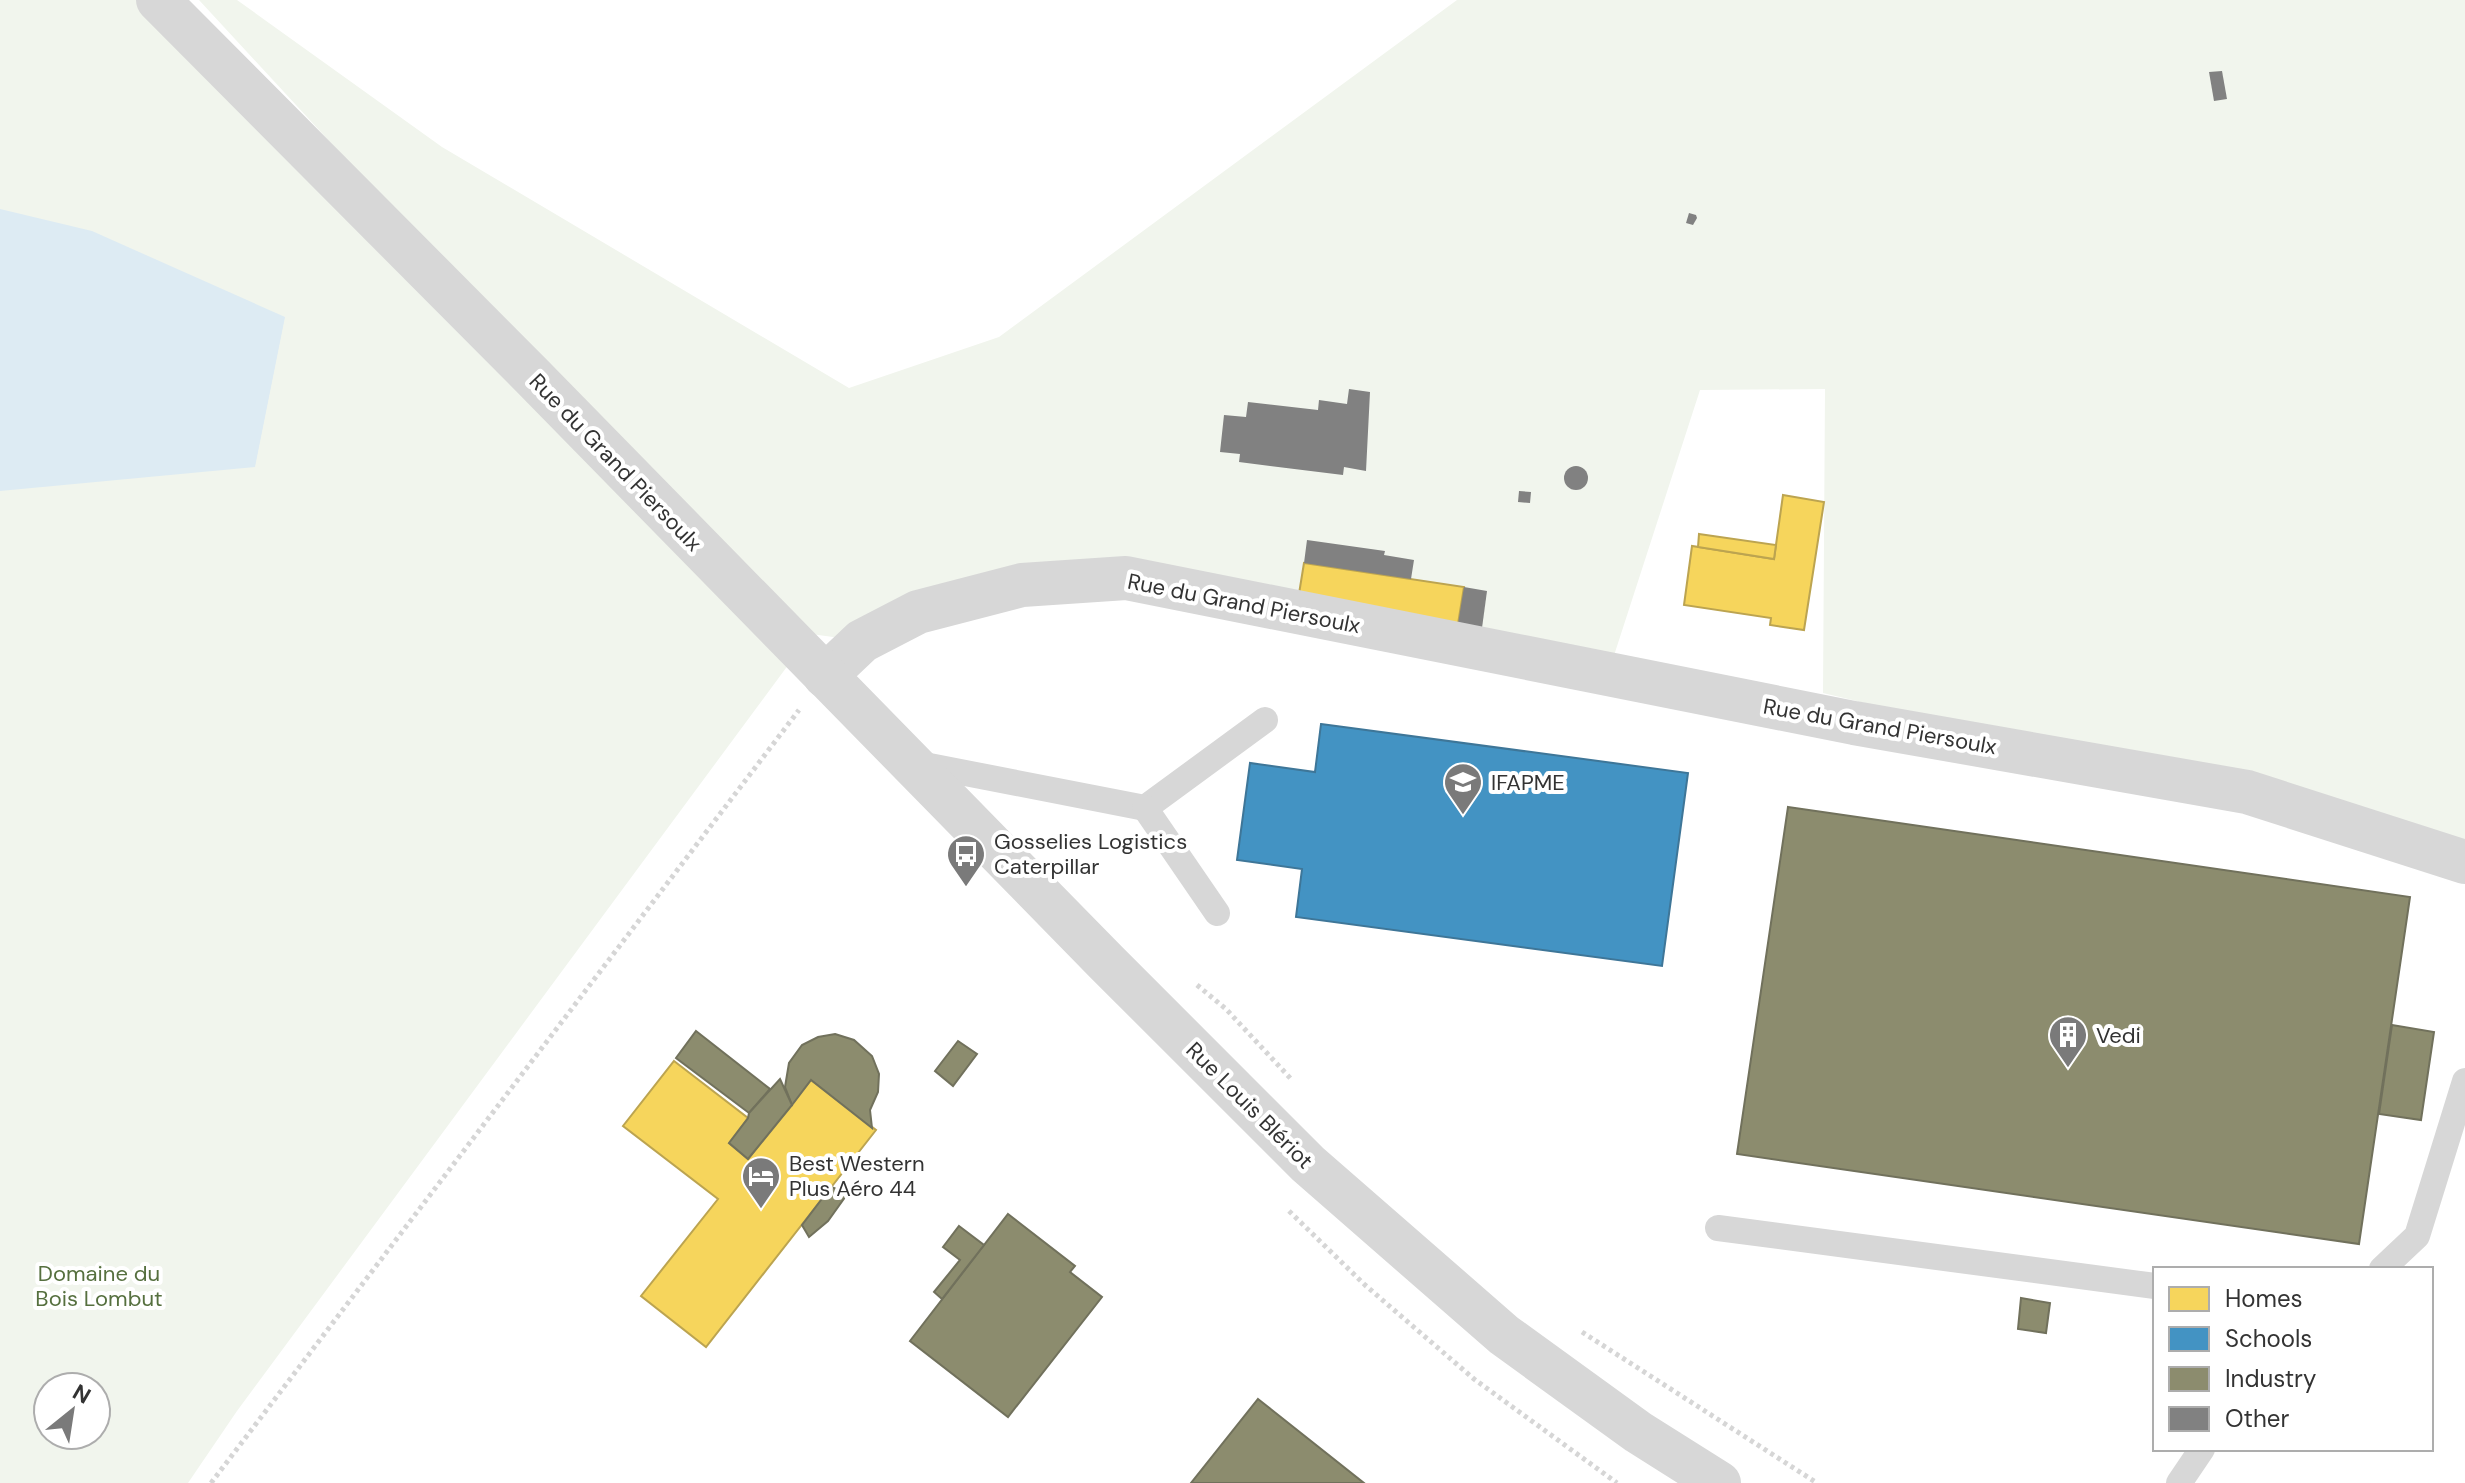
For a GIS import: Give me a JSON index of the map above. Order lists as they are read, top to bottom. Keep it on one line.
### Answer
{"streets":{"street":["Rue du Grand Piersoulx","Rue Louis Blériot"]},"crossings":[["Rue du Grand Piersoulx","Rue Louis Blériot"]],"parks":["Domaine du Bois Lombut"],"places":{"school or university":["IFAPME"],"bus stop":["Gosselies Logistics Caterpillar"],"building":["Vedi"],"hotel":["Best Western Plus Aéro 44"]},"legend":["Homes","Schools","Industry","Other"],"north":"top right"}
